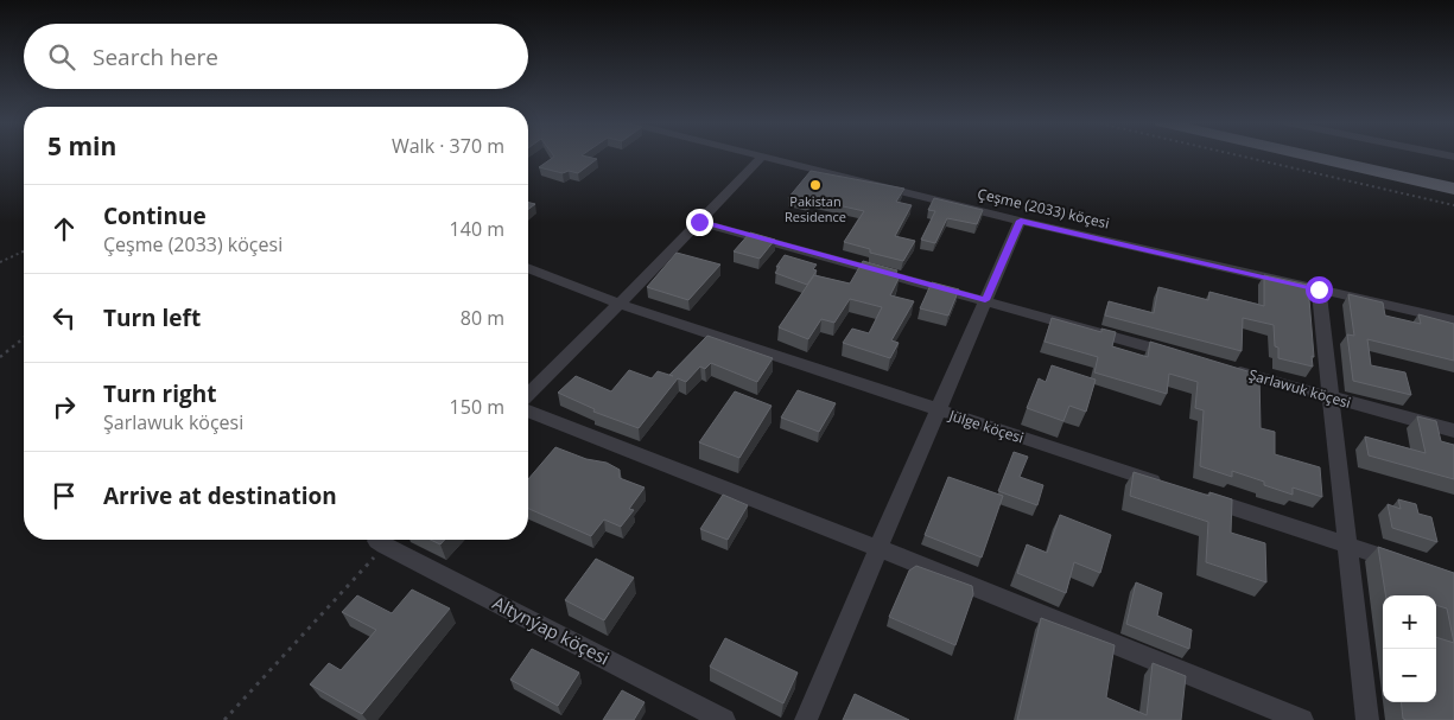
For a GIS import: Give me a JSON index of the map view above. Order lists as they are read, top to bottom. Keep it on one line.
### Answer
{"streets":{"street":["Çeşme (2033) köçesi","Şarlawuk köçesi","Jülge köçesi","Altynýap köçesi"]},"places":["Pakistan Residence"],"page":{"search":"Search here","heading":["5 min","Walk · 370 m"],"list":[["Continue","Çeşme (2033) köçesi","140 m"],["Turn left","80 m"],["Turn right","Şarlawuk köçesi","150 m"],"Arrive at destination"],"map_buttons":["+","−"]}}
